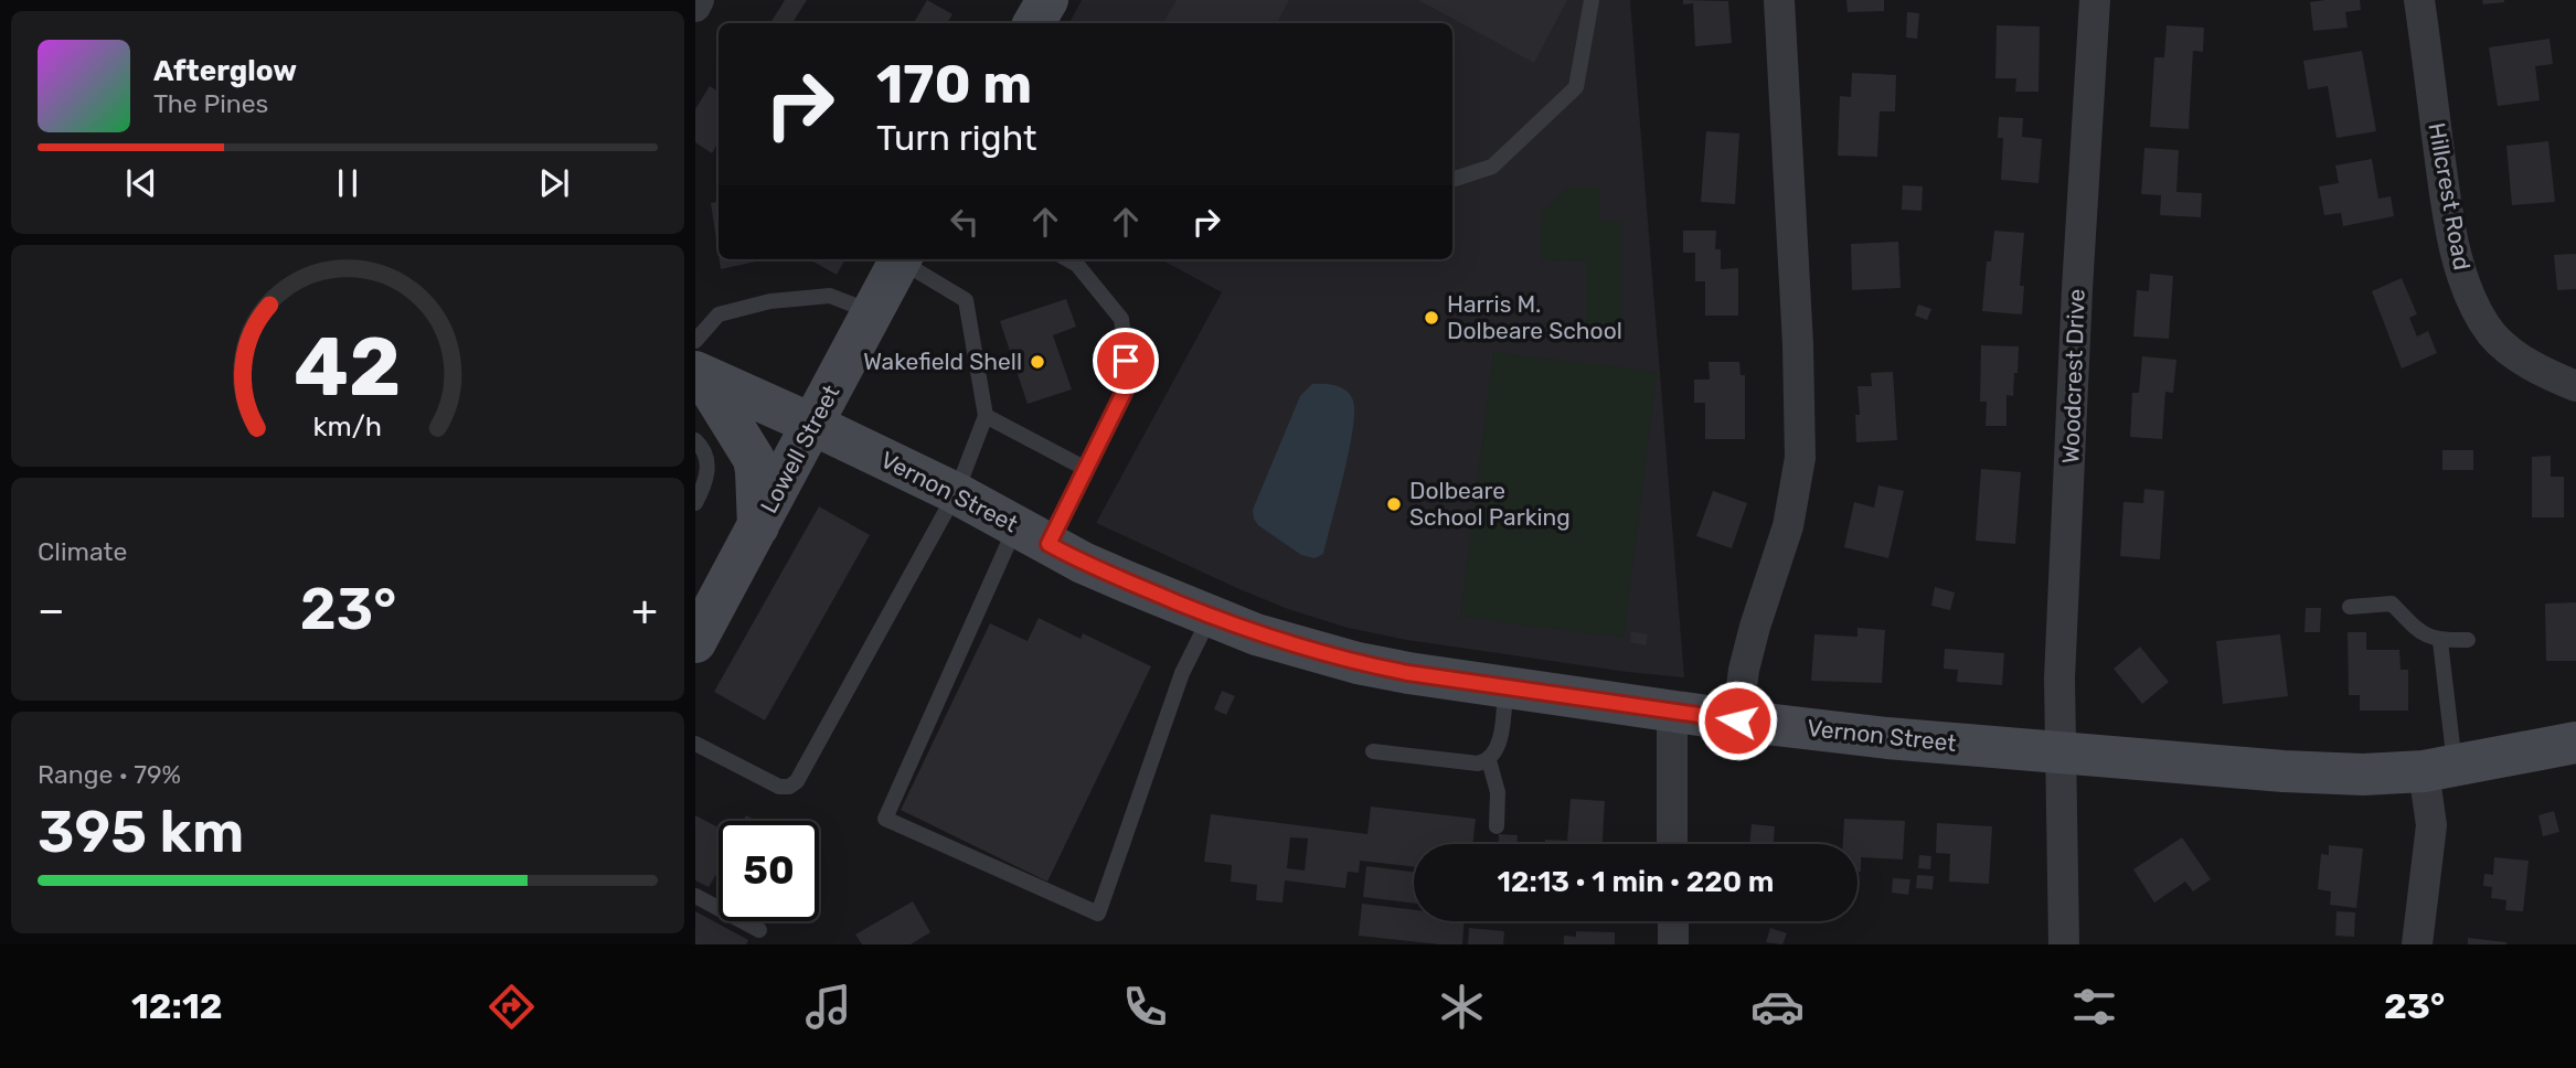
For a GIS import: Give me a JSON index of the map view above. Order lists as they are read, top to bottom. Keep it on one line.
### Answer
{"streets":{"main road":["Lowell Street","Vernon Street"],"street":["Hillcrest Road","Woodcrest Drive"]},"crossings":[["Woodcrest Drive","Vernon Street"],["Lowell Street","Vernon Street"]],"places":["Harris M. Dolbeare School","Wakefield Shell","Dolbeare School Parking"],"page":{"turn":["170 m","Turn right"],"song":["Afterglow","The Pines"],"tile":["Climate",["Range · 79%","395 km"]],"heat":["−","23°","+"],"limit":"50","trip":"12:13 · 1 min · 220 m","tabs":["12:12","23°"],"gauge":["42","km/h"]}}
